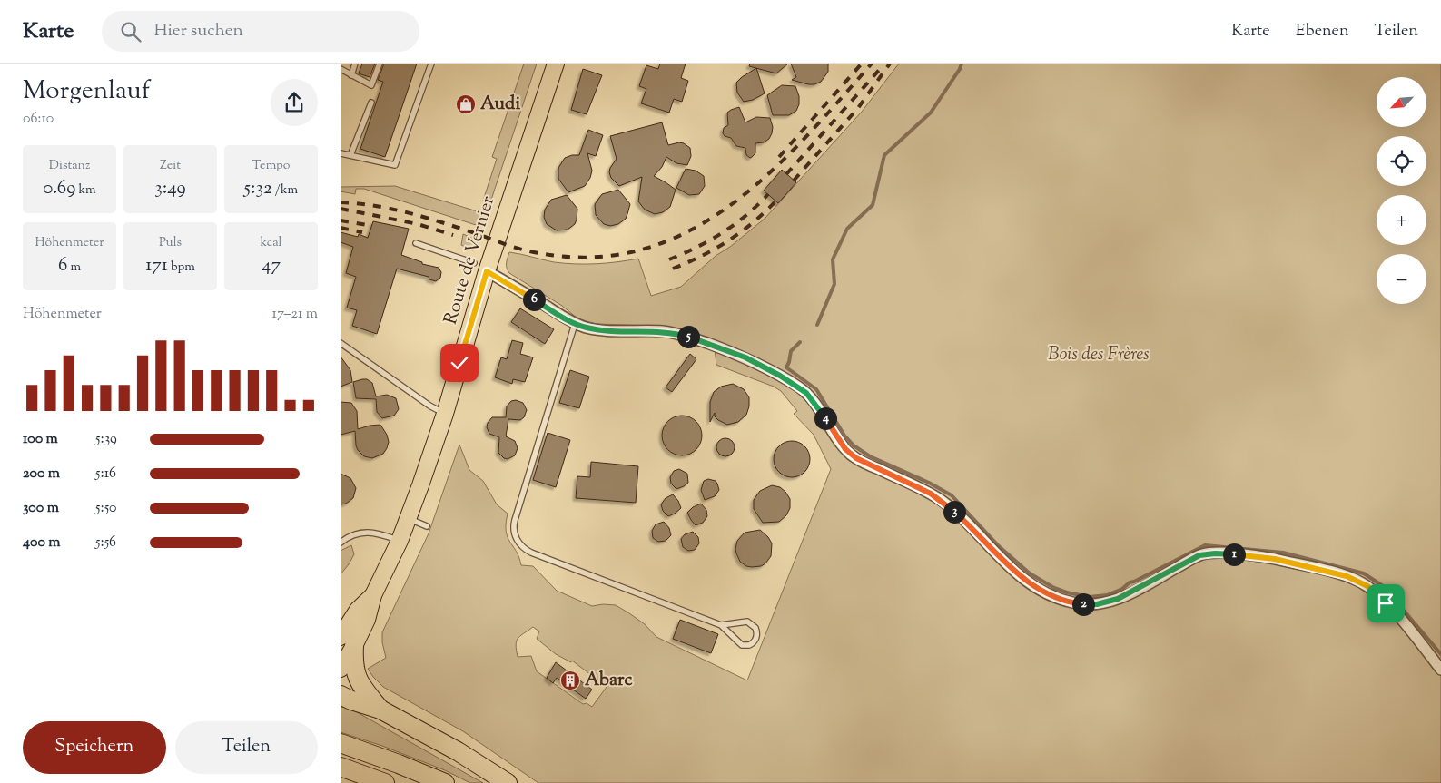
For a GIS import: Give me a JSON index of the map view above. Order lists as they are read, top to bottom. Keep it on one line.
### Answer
{"streets":{"main road":["Route de Vernier"]},"parks":["Bois des Frères"],"places":{"shop":["Audi"],"building":["Abarc"]},"north":"bottom left","page":{"header":"Karte","search":"Hier suchen","nav":["Karte","Ebenen","Teilen"],"heading":["Morgenlauf","06:10"],"map_buttons":["+","−"],"stats":[["Distanz","0.69 km"],["Zeit","3:49"],["Tempo","5:32 /km"],["Höhenmeter","6 m"],["Puls","171 bpm"],["kcal","47"]],"pins":["6","5","4","3","1","2"],"chart":["Höhenmeter","17–21 m"],"list":[{"name":"100 m","note":"5:39"},{"name":"200 m","note":"5:16"},{"name":"300 m","note":"5:50"},{"name":"400 m","note":"5:56"}],"buttons":["Speichern","Teilen"]}}
